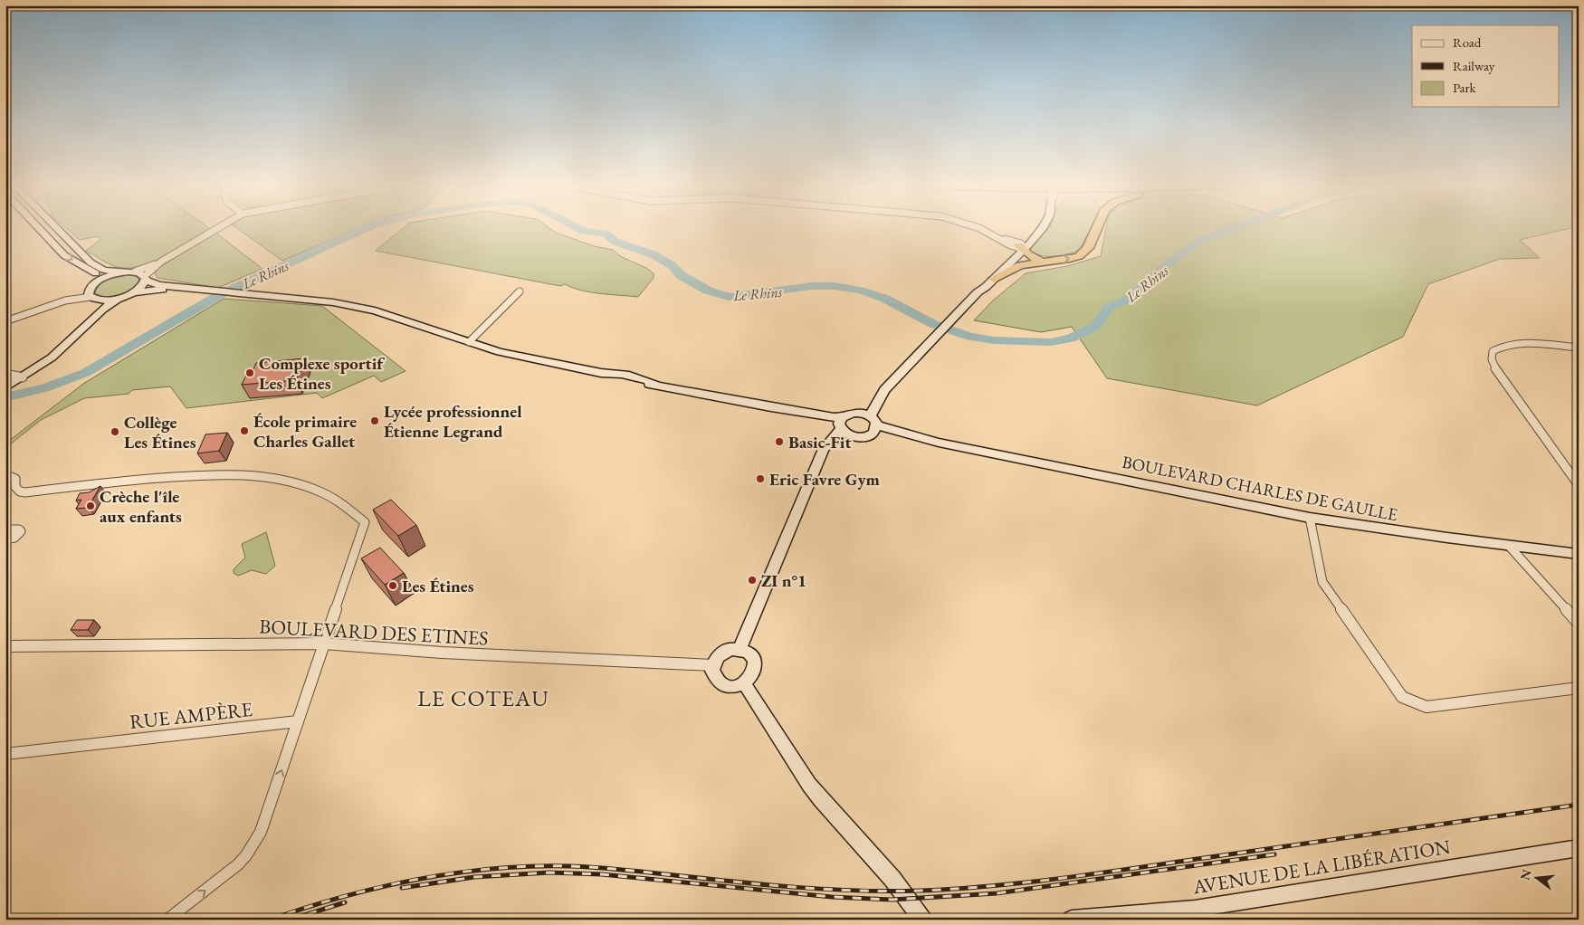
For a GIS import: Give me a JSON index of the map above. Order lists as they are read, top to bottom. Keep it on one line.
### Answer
{"streets":{"street":["BOULEVARD CHARLES DE GAULLE","BOULEVARD DES ETINES","RUE AMPÈRE","AVENUE DE LA LIBÉRATION"]},"districts":["LE COTEAU"],"water":["Le Rhins"],"places":["Complexe sportif Les Étines","Lycée professionnel Étienne Legrand","École primaire Charles Gallet","Collège Les Étines","Basic-Fit","Eric Favre Gym","Crèche l'île aux enfants","ZI n°1","Les Étines"],"legend":["Road","Railway","Park"],"north":"left"}
